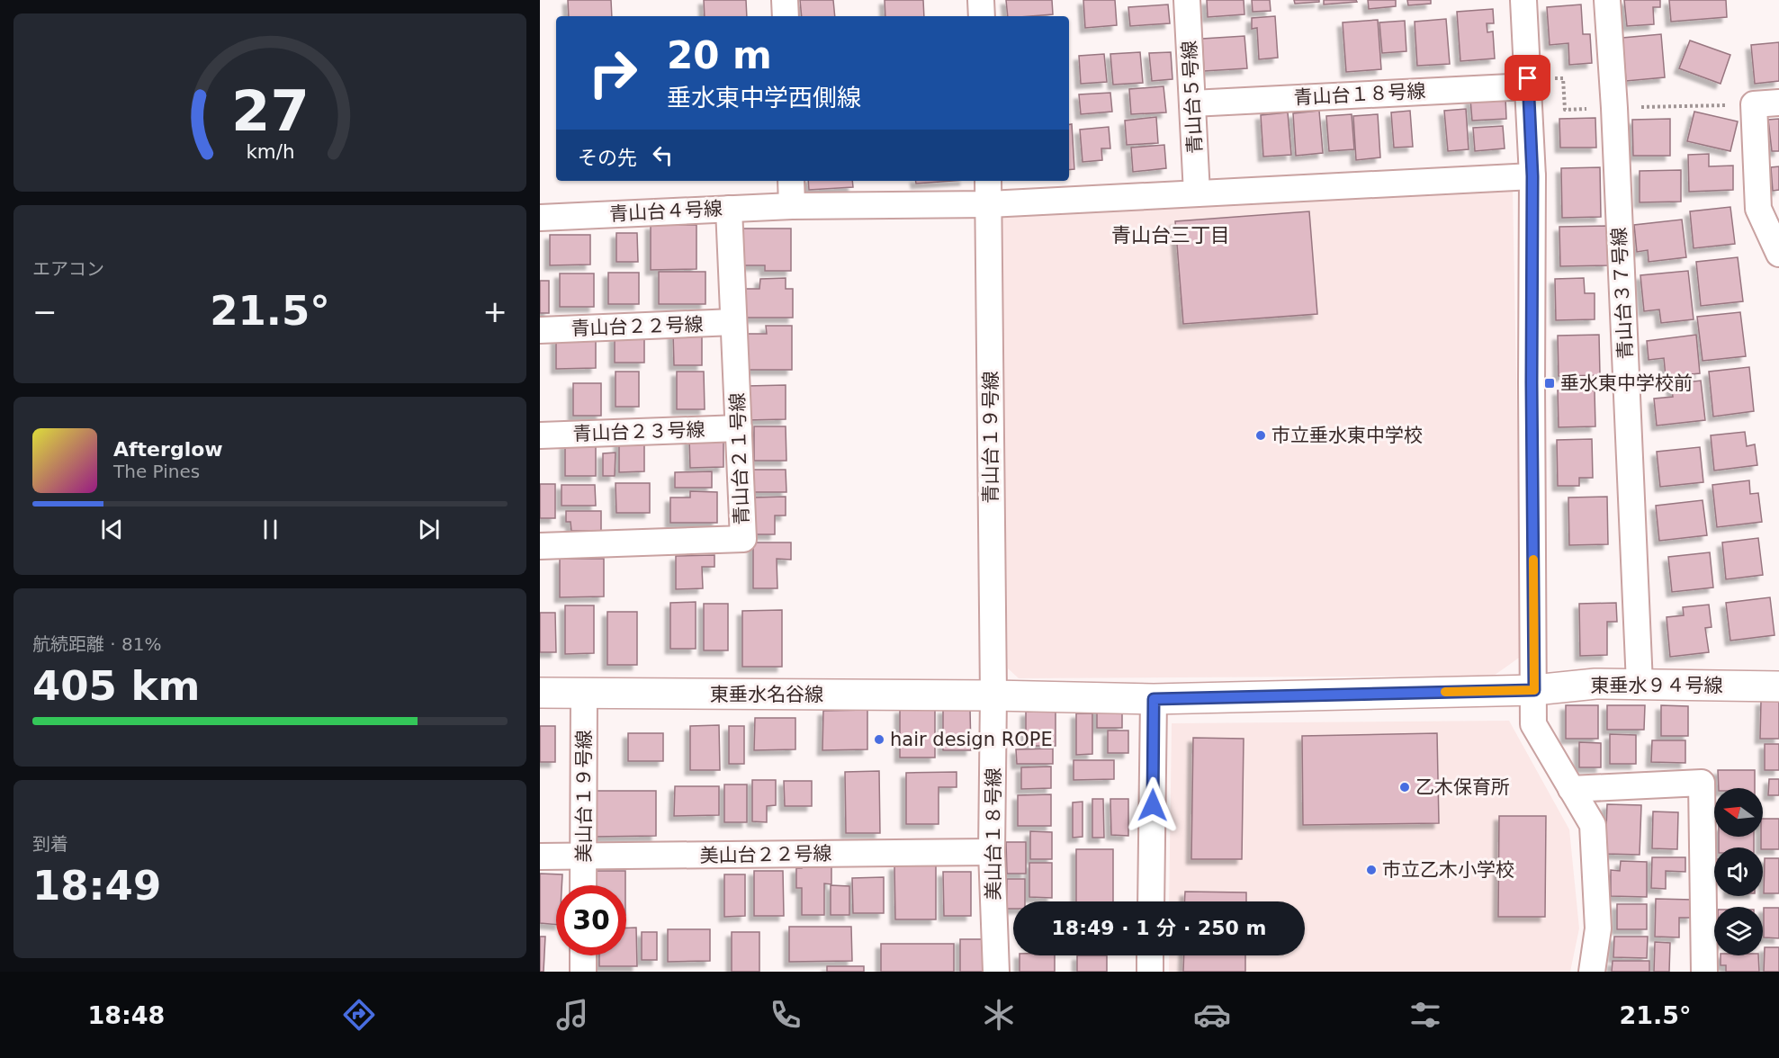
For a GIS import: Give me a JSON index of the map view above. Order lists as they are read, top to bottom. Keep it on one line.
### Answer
{"streets":{"street":["青山台１８号線","青山台５号線","青山台４号線","青山台３７号線","青山台２２号線","青山台２３号線","青山台１９号線","青山台２１号線","東垂水９４号線","東垂水名谷線","美山台１９号線","美山台１８号線","美山台２２号線"]},"crossings":[["青山台１８号線","青山台５号線"],["青山台５号線","青山台４号線"],["青山台４号線","青山台１９号線"],["青山台４号線","青山台２１号線"],["青山台３７号線","東垂水９４号線"],["青山台２２号線","青山台２１号線"],["青山台２３号線","青山台２１号線"],["青山台１９号線","東垂水名谷線"],["青山台１９号線","美山台１８号線"],["東垂水９４号線","東垂水名谷線"],["東垂水名谷線","美山台１９号線"],["東垂水名谷線","美山台１８号線"],["美山台１９号線","美山台２２号線"],["美山台１８号線","美山台２２号線"]],"districts":["青山台三丁目"],"places":{"transit":["垂水東中学校前"],"other":["市立垂水東中学校","hair design ROPE","乙木保育所","市立乙木小学校"]},"north":"left","page":{"turn":["20 m","垂水東中学西側線"],"then":"その先","tile":["エアコン",["航続距離 · 81%","405 km"],["到着","18:49"]],"heat":["−","21.5°","+"],"song":["Afterglow","The Pines"],"limit":"30","trip":"18:49 · 1 分 · 250 m","tabs":["18:48","21.5°"],"gauge":["27","km/h"]}}
